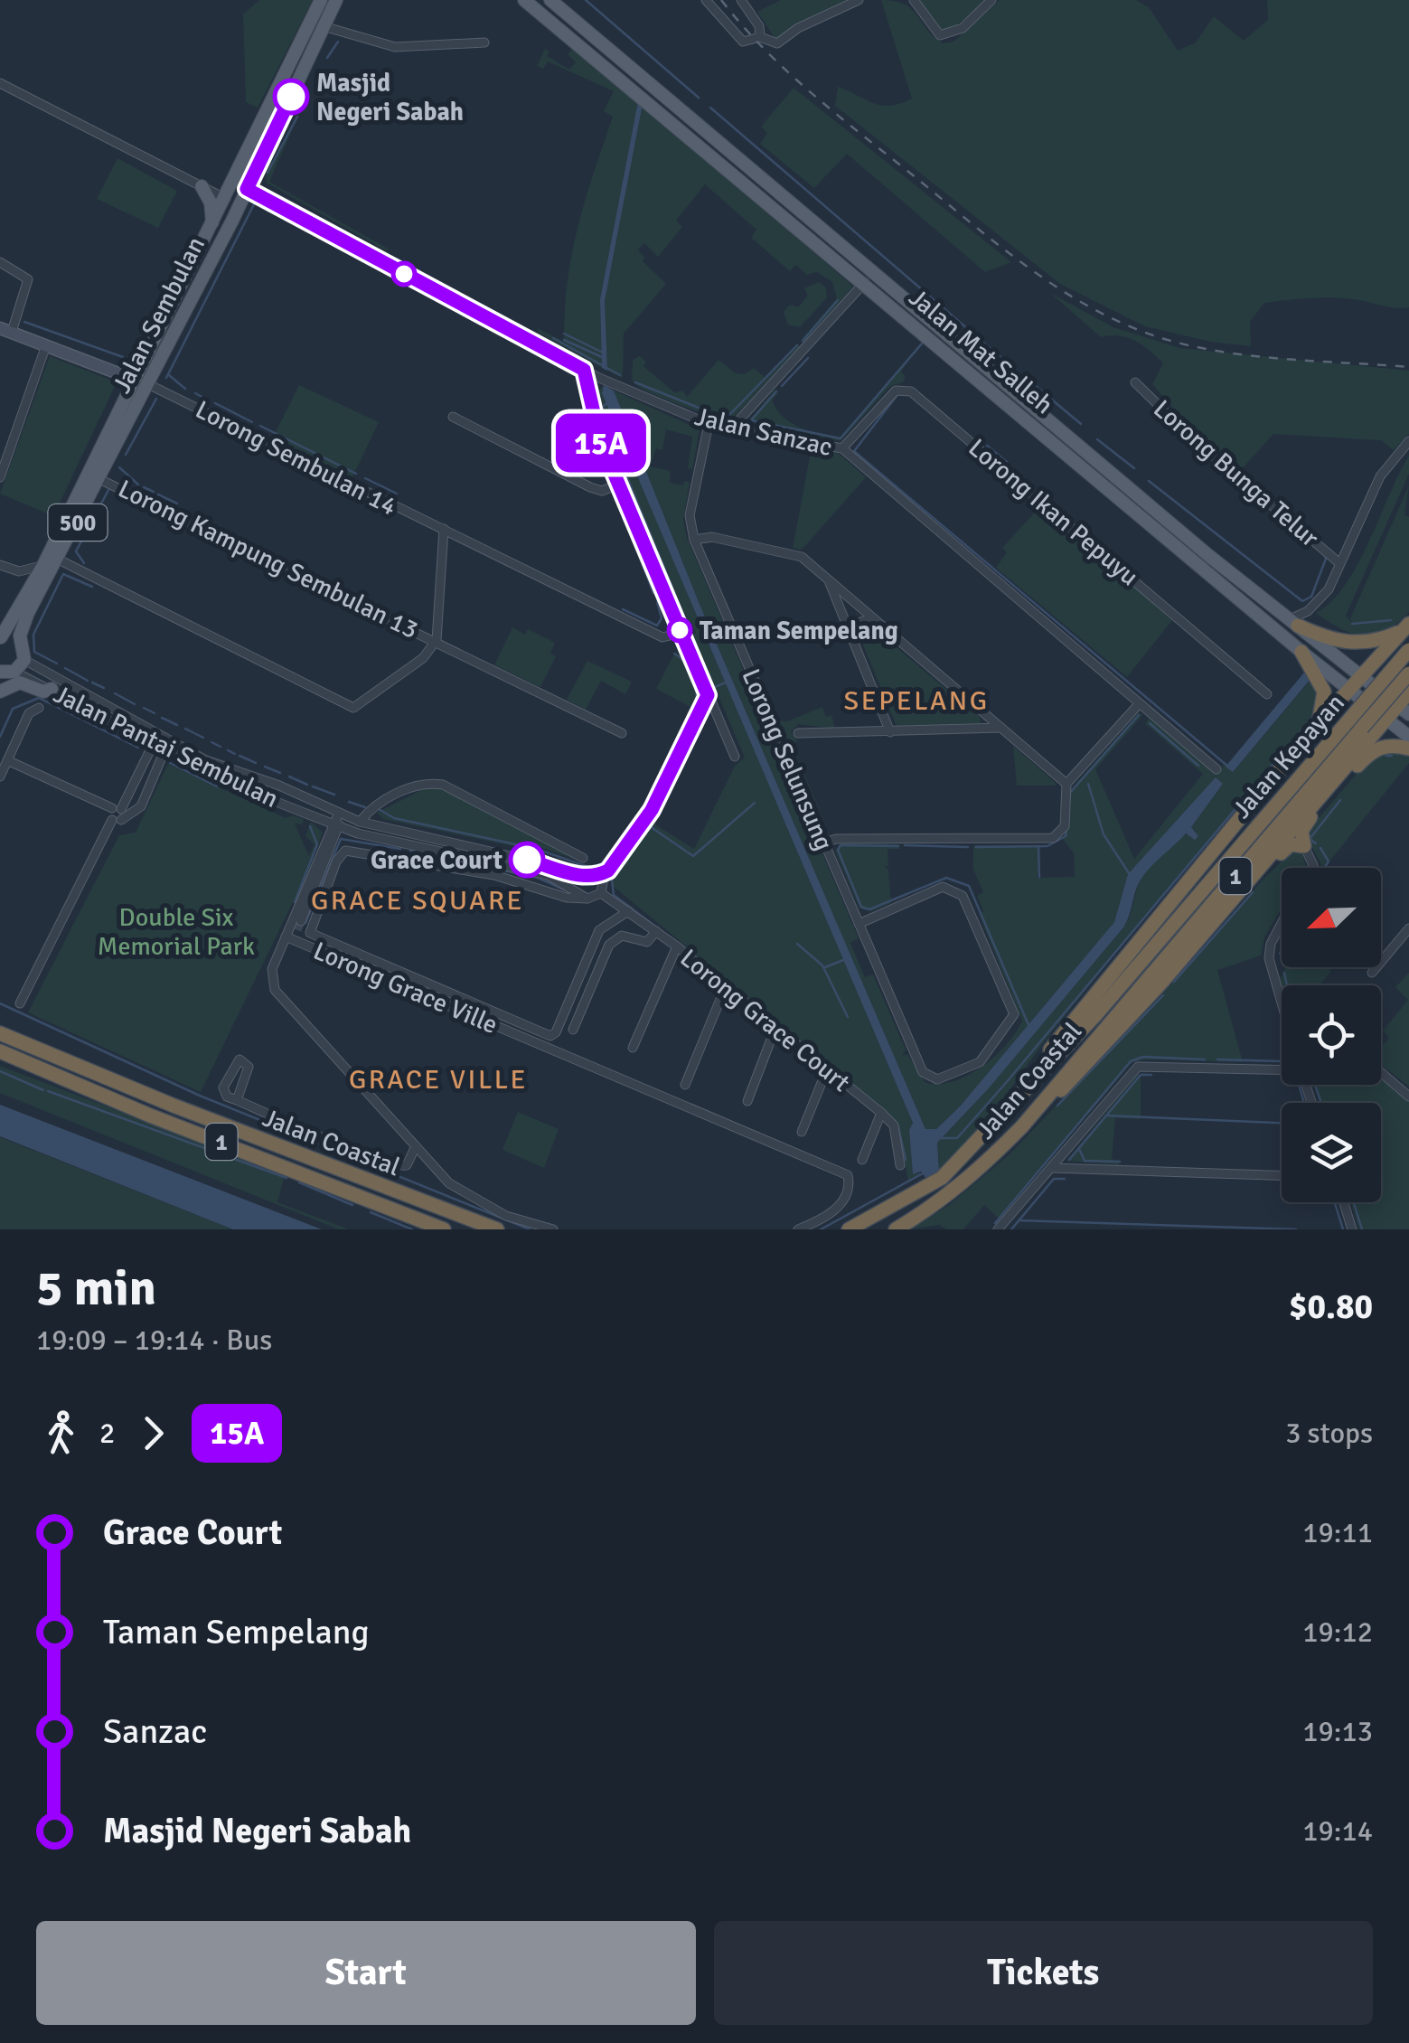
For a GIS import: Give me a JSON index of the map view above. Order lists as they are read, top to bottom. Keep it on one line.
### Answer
{"streets":{"highway":["Jalan Kepayan","1","Jalan Coastal"],"main road":["Jalan Sembulan","Jalan Mat Salleh","500"],"street":["Jalan Sanzac","Lorong Sembulan 14","Lorong Bunga Telur","Lorong Ikan Pepuyu","Lorong Kampung Sembulan 13","Jalan Pantai Sembulan","Lorong Selunsung","Lorong Grace Ville","Lorong Grace Court"]},"crossings":[["Jalan Sembulan","Jalan Sanzac"],["Jalan Sembulan","Lorong Sembulan 14"],["Jalan Sembulan","500"],["Jalan Sembulan","Lorong Kampung Sembulan 13"],["Jalan Sembulan","Jalan Pantai Sembulan"],["Jalan Sanzac","Lorong Ikan Pepuyu"],["Jalan Sanzac","Lorong Selunsung"],["500","Jalan Pantai Sembulan"],["Jalan Pantai Sembulan","Lorong Grace Court"],["Jalan Kepayan","Jalan Coastal"]],"districts":["SEPELANG","GRACE SQUARE","GRACE VILLE"],"parks":["Double Six Memorial Park"],"places":["Masjid Negeri Sabah","Taman Sempelang","Grace Court"],"lines":["bus line 15A"],"north":"bottom left","page":{"on_map":"15A","heading":["5 min","19:09 – 19:14 · Bus","$0.80"],"legs":["2","15A","3 stops"],"list":[{"name":"Grace Court","value":"19:11"},{"name":"Taman Sempelang","value":"19:12"},{"name":"Sanzac","value":"19:13"},{"name":"Masjid Negeri Sabah","value":"19:14"}],"buttons":["Start","Tickets"]}}
